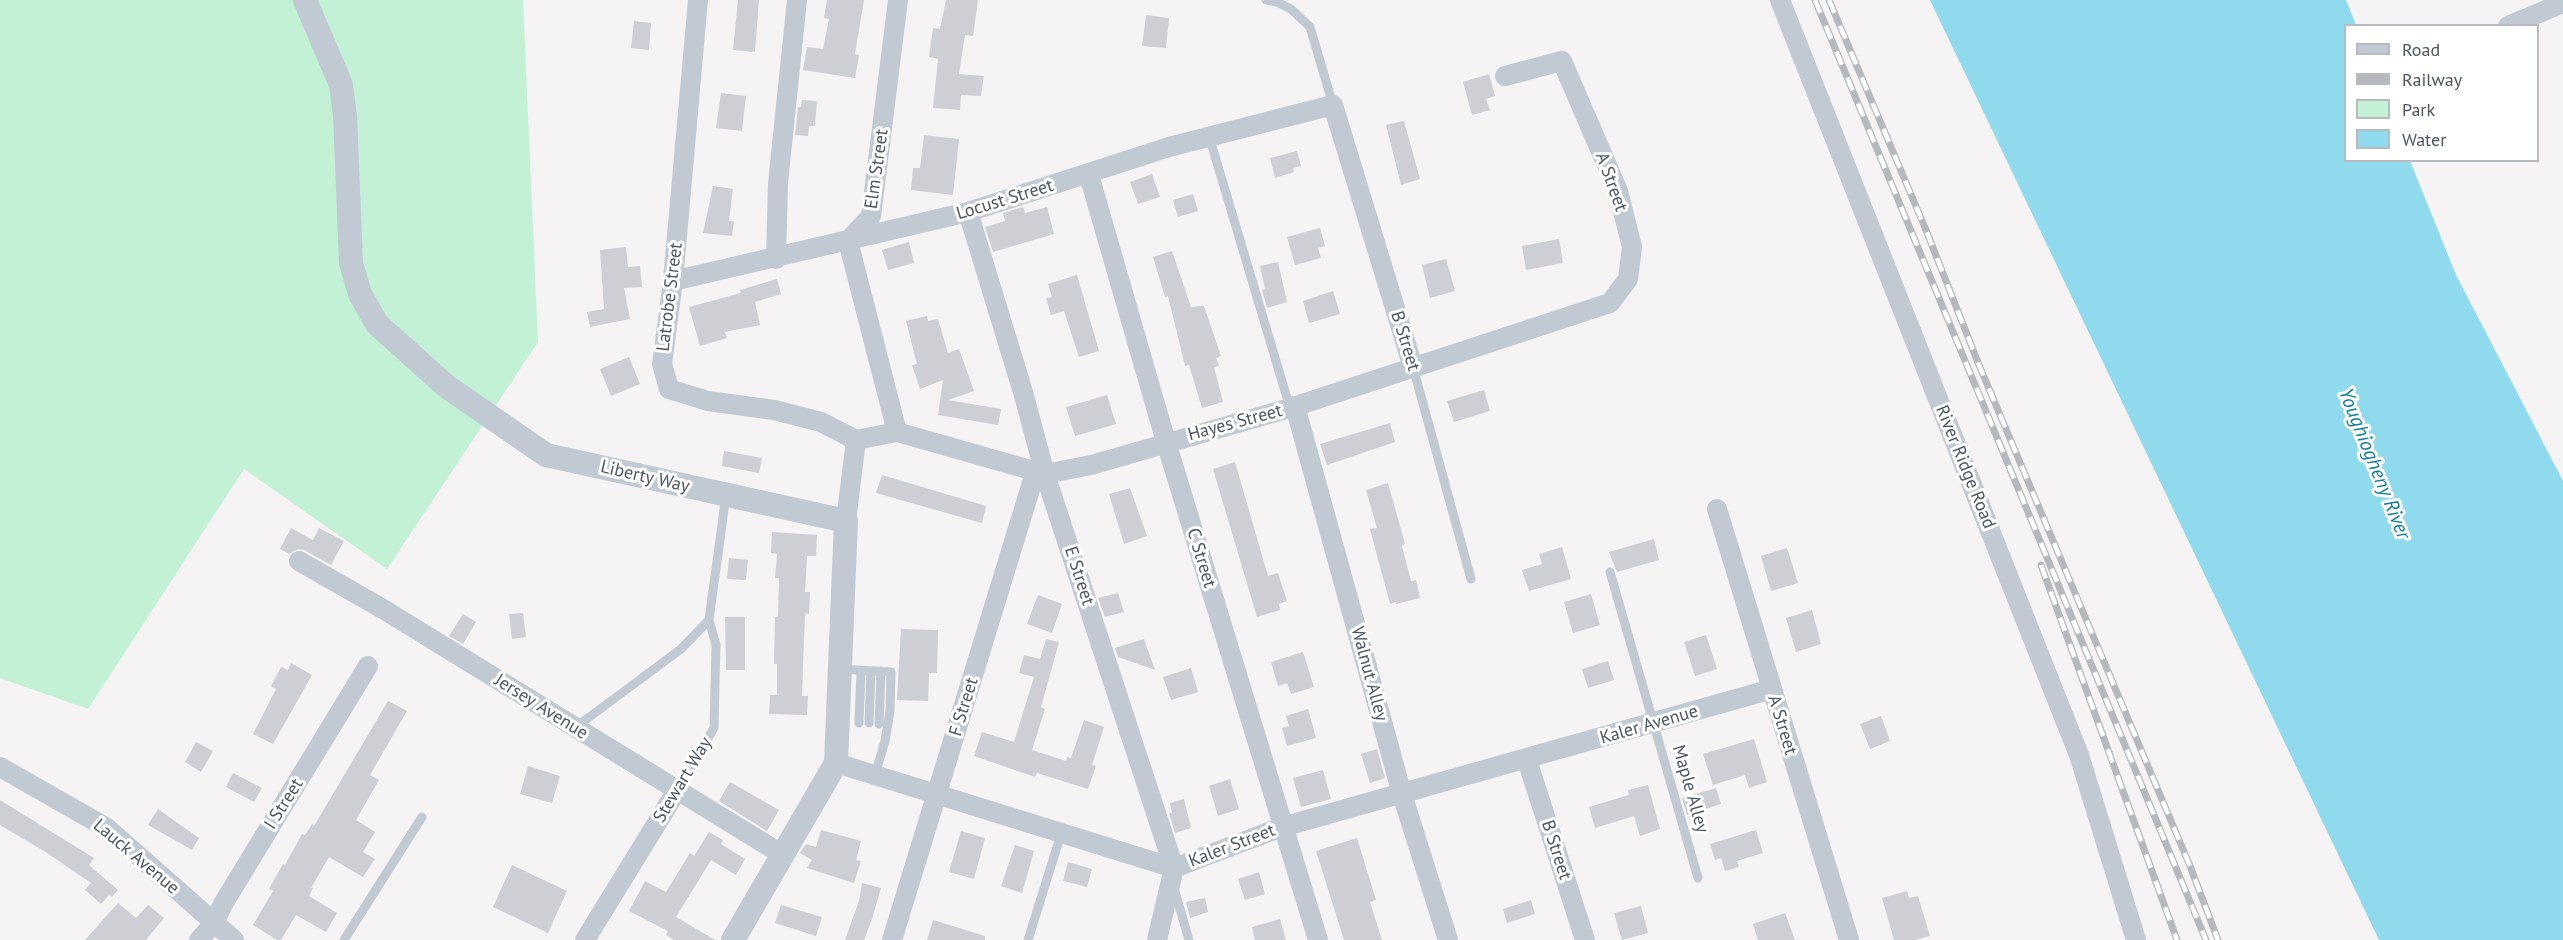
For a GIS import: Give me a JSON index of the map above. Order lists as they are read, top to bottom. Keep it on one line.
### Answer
{"streets":{"street":["Elm Street","A Street","Locust Street","Latrobe Street","B Street","Hayes Street","River Ridge Road","Liberty Way","C Street","E Street","Walnut Alley","Jersey Avenue","F Street","Kaler Avenue","Stewart Way","I Street","Kaler Street","Lauck Avenue"],"lane":["Maple Alley"]},"crossings":[["Elm Street","Locust Street"],["A Street","Hayes Street"],["A Street","Kaler Avenue"],["Locust Street","Latrobe Street"],["Locust Street","B Street"],["Locust Street","C Street"],["Locust Street","E Street"],["Latrobe Street","Hayes Street"],["B Street","Hayes Street"],["B Street","Kaler Avenue"],["B Street","Kaler Street"],["Hayes Street","C Street"],["Hayes Street","E Street"],["Hayes Street","Walnut Alley"],["Hayes Street","F Street"],["Liberty Way","Stewart Way"],["C Street","Kaler Street"],["E Street","F Street"],["E Street","Kaler Street"],["Walnut Alley","Kaler Street"],["Jersey Avenue","Stewart Way"],["F Street","Kaler Street"],["Kaler Avenue","Maple Alley"],["Kaler Avenue","Kaler Street"],["I Street","Lauck Avenue"]],"water":["Youghiogheny River"],"legend":["Road","Railway","Park","Water"]}
